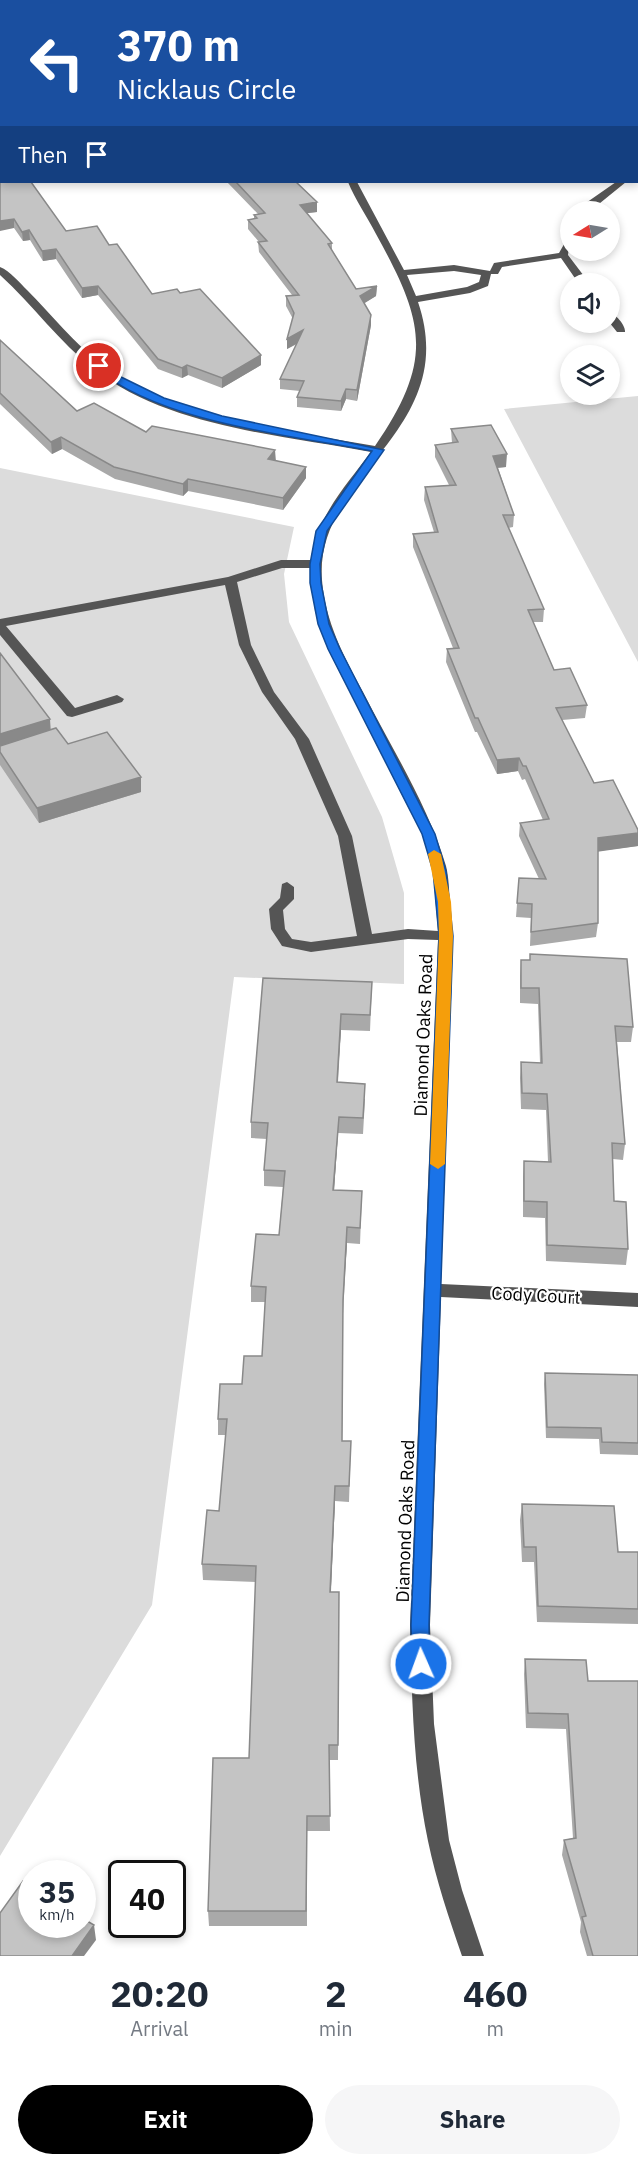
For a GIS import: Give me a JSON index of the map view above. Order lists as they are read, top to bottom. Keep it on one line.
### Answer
{"streets":{"street":["Diamond Oaks Road","Cody Court"]},"crossings":[["Diamond Oaks Road","Cody Court"]],"north":"left","page":{"turn":["370 m","Nicklaus Circle"],"then":"Then","speed":"35 km/h","limit":"40","eta":["20:20","Arrival","2","min","460","m"],"buttons":["Exit","Share"]}}
